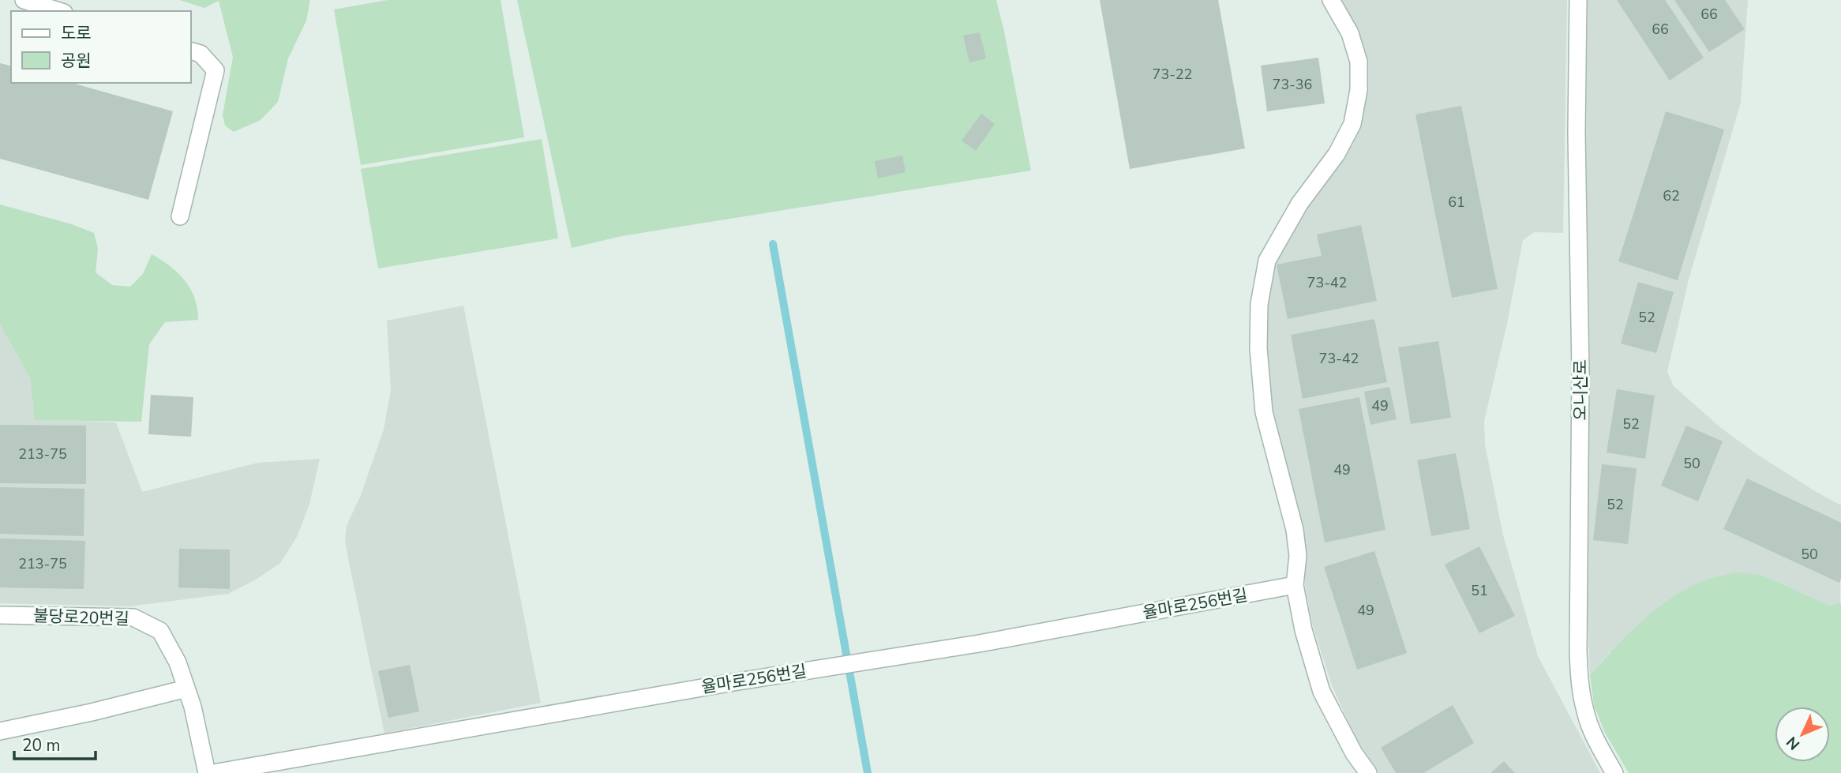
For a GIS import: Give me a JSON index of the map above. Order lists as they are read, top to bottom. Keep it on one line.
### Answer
{"streets":{"street":["오니산로","율마로256번길","불당로20번길"]},"house_numbers":["66","66","73-22","73-36","62","61","73-42","52","73-42","49","52","213-75","50","49","52","50","213-75","51","49"],"legend":["도로","공원"],"scale_bar":"20 m","north":"bottom left"}
